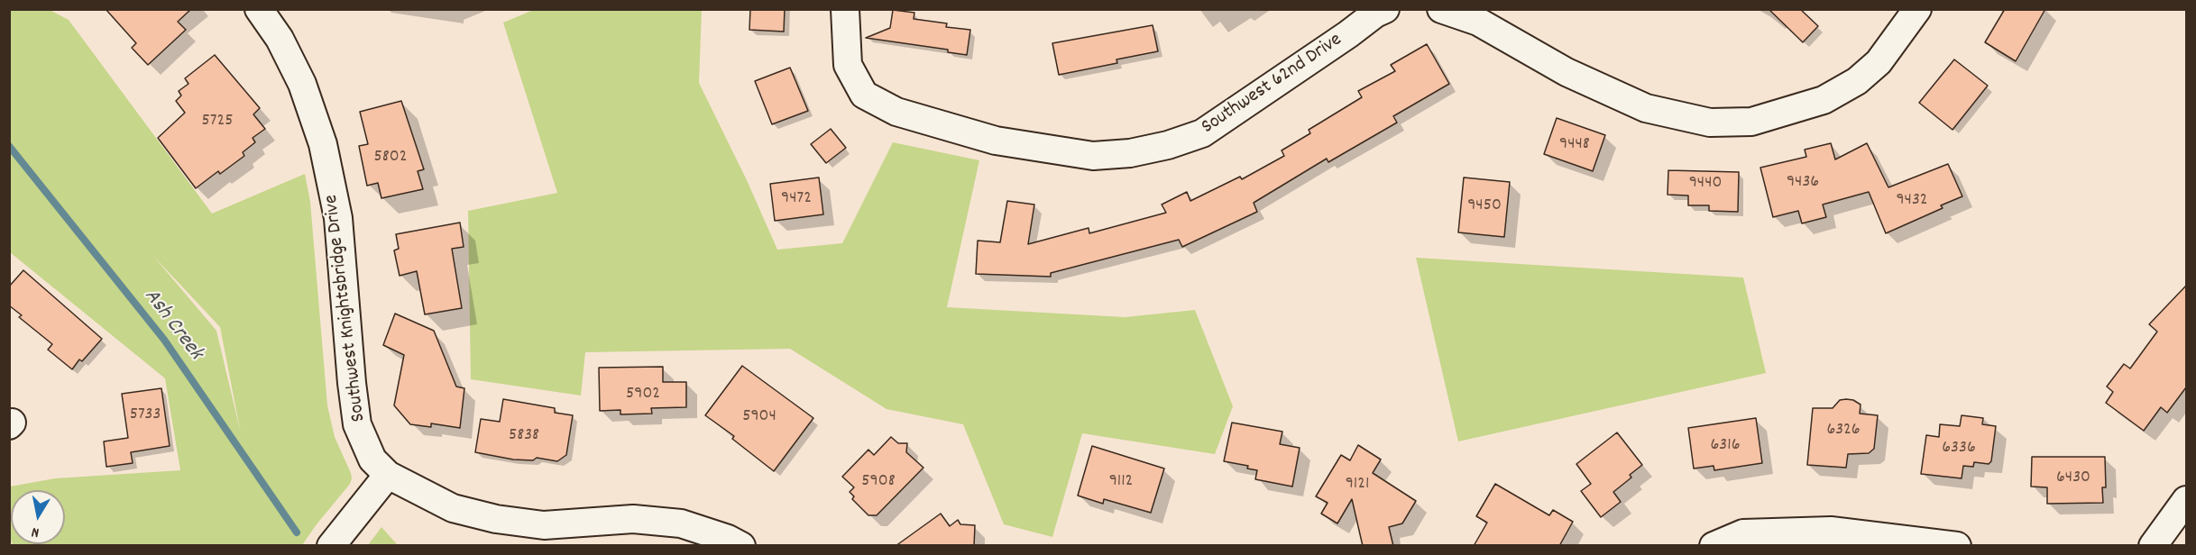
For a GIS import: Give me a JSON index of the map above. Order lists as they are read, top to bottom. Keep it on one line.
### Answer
{"streets":{"street":["Southwest 62nd Drive","Southwest Knightsbridge Drive"]},"water":["Ash Creek"],"house_numbers":["5725","9448","5802","9436","9440","9472","9432","9450","5902","5733","5904","6326","5838","6316","6336","6430","5908","9112","9121"],"north":"bottom"}
